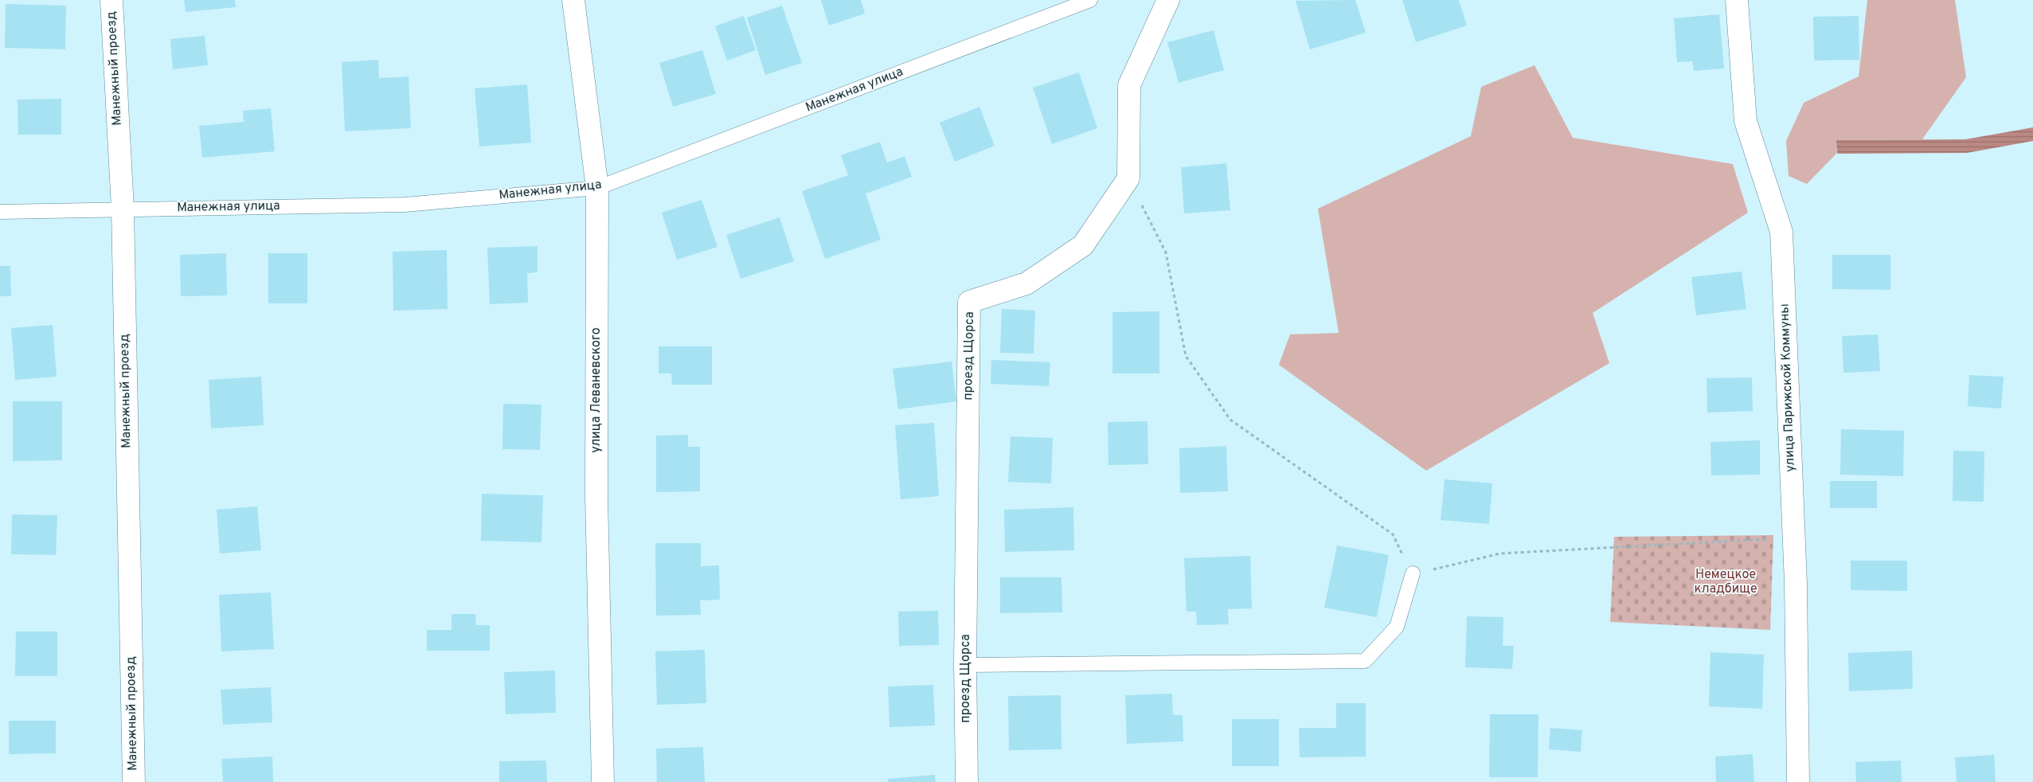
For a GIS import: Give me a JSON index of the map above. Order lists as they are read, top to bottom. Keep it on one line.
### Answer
{"streets":{"street":["Манежный проезд","проезд Щорса","улица Парижской Коммуны","улица Леваневского"],"lane":["Манежная улица"]},"crossings":[["Манежный проезд","Манежная улица"],["Манежная улица","улица Леваневского"]],"parks":["Немецкое кладбище"]}
